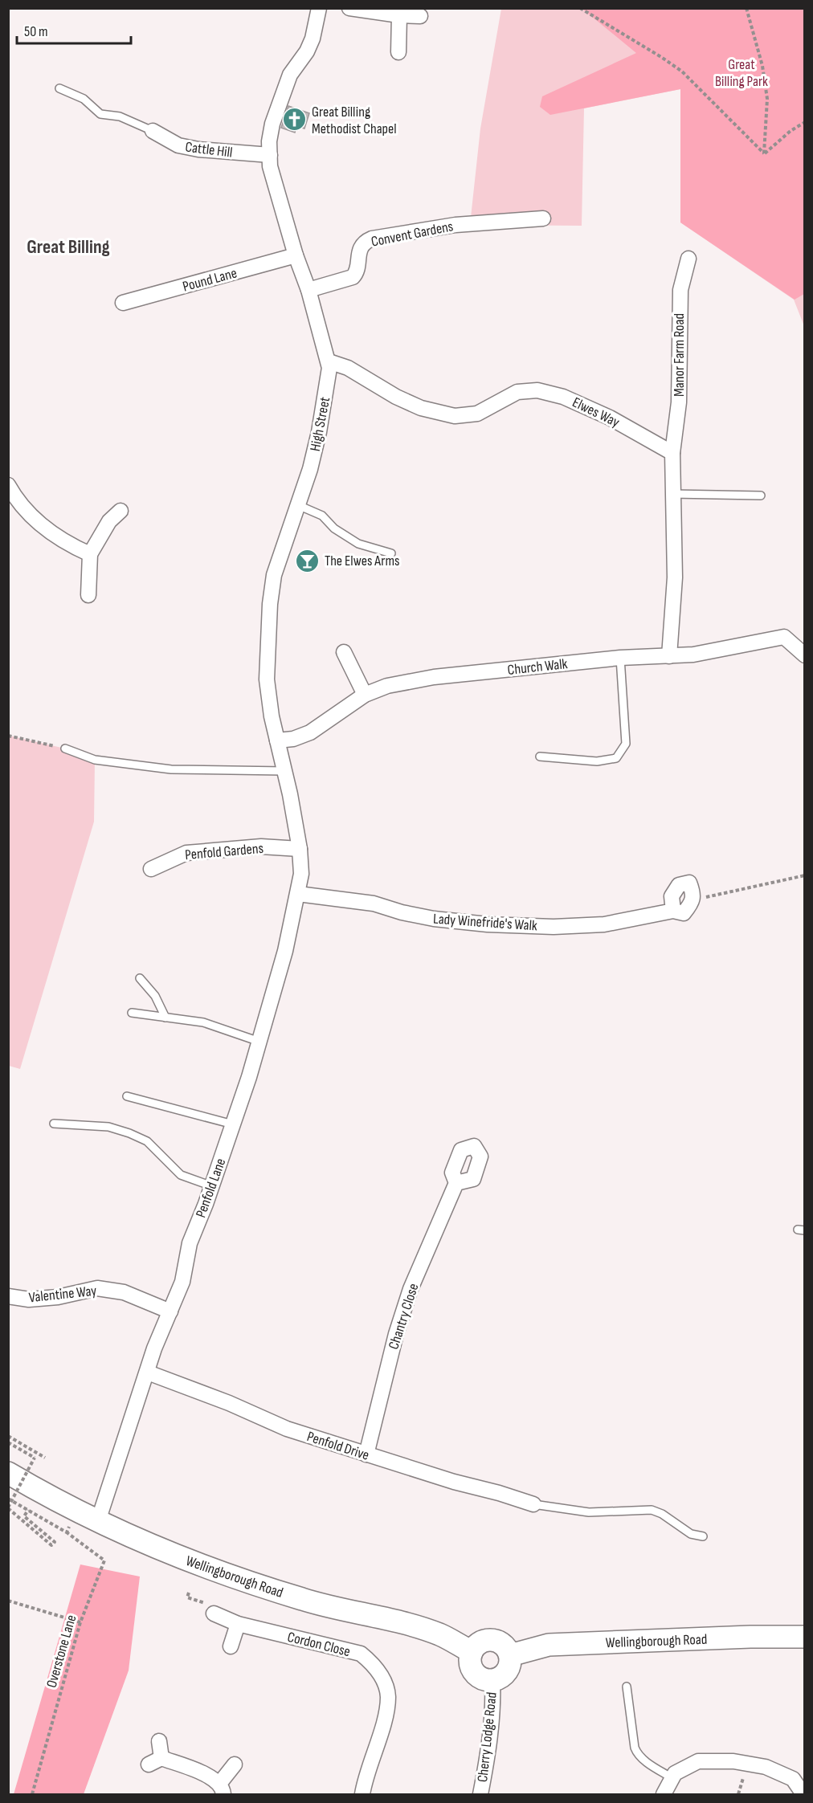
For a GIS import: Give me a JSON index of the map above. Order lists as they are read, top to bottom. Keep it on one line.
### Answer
{"streets":{"main road":["Wellingborough Road"],"street":["Cattle Hill","Convent Gardens","Pound Lane","Manor Farm Road","Elwes Way","High Street","Church Walk","Penfold Gardens","Lady Winefride's Walk","Penfold Lane","Valentine Way","Chantry Close","Penfold Drive","Cordon Close","Cherry Lodge Road"],"path":["Overstone Lane"]},"crossings":[["Cattle Hill","High Street"],["Convent Gardens","High Street"],["Pound Lane","High Street"],["Manor Farm Road","Elwes Way"],["Elwes Way","High Street"],["High Street","Church Walk"],["High Street","Penfold Gardens"],["High Street","Penfold Lane"],["Penfold Gardens","Penfold Lane"],["Lady Winefride's Walk","Penfold Lane"],["Penfold Lane","Valentine Way"],["Penfold Lane","Penfold Drive"],["Penfold Lane","Wellingborough Road"],["Chantry Close","Penfold Drive"],["Wellingborough Road","Cherry Lodge Road"]],"districts":["Great Billing"],"parks":["Great Billing Park"],"places":{"church":["Great Billing Methodist Chapel"],"bar":["The Elwes Arms"]},"scale_bar":"50 m"}
